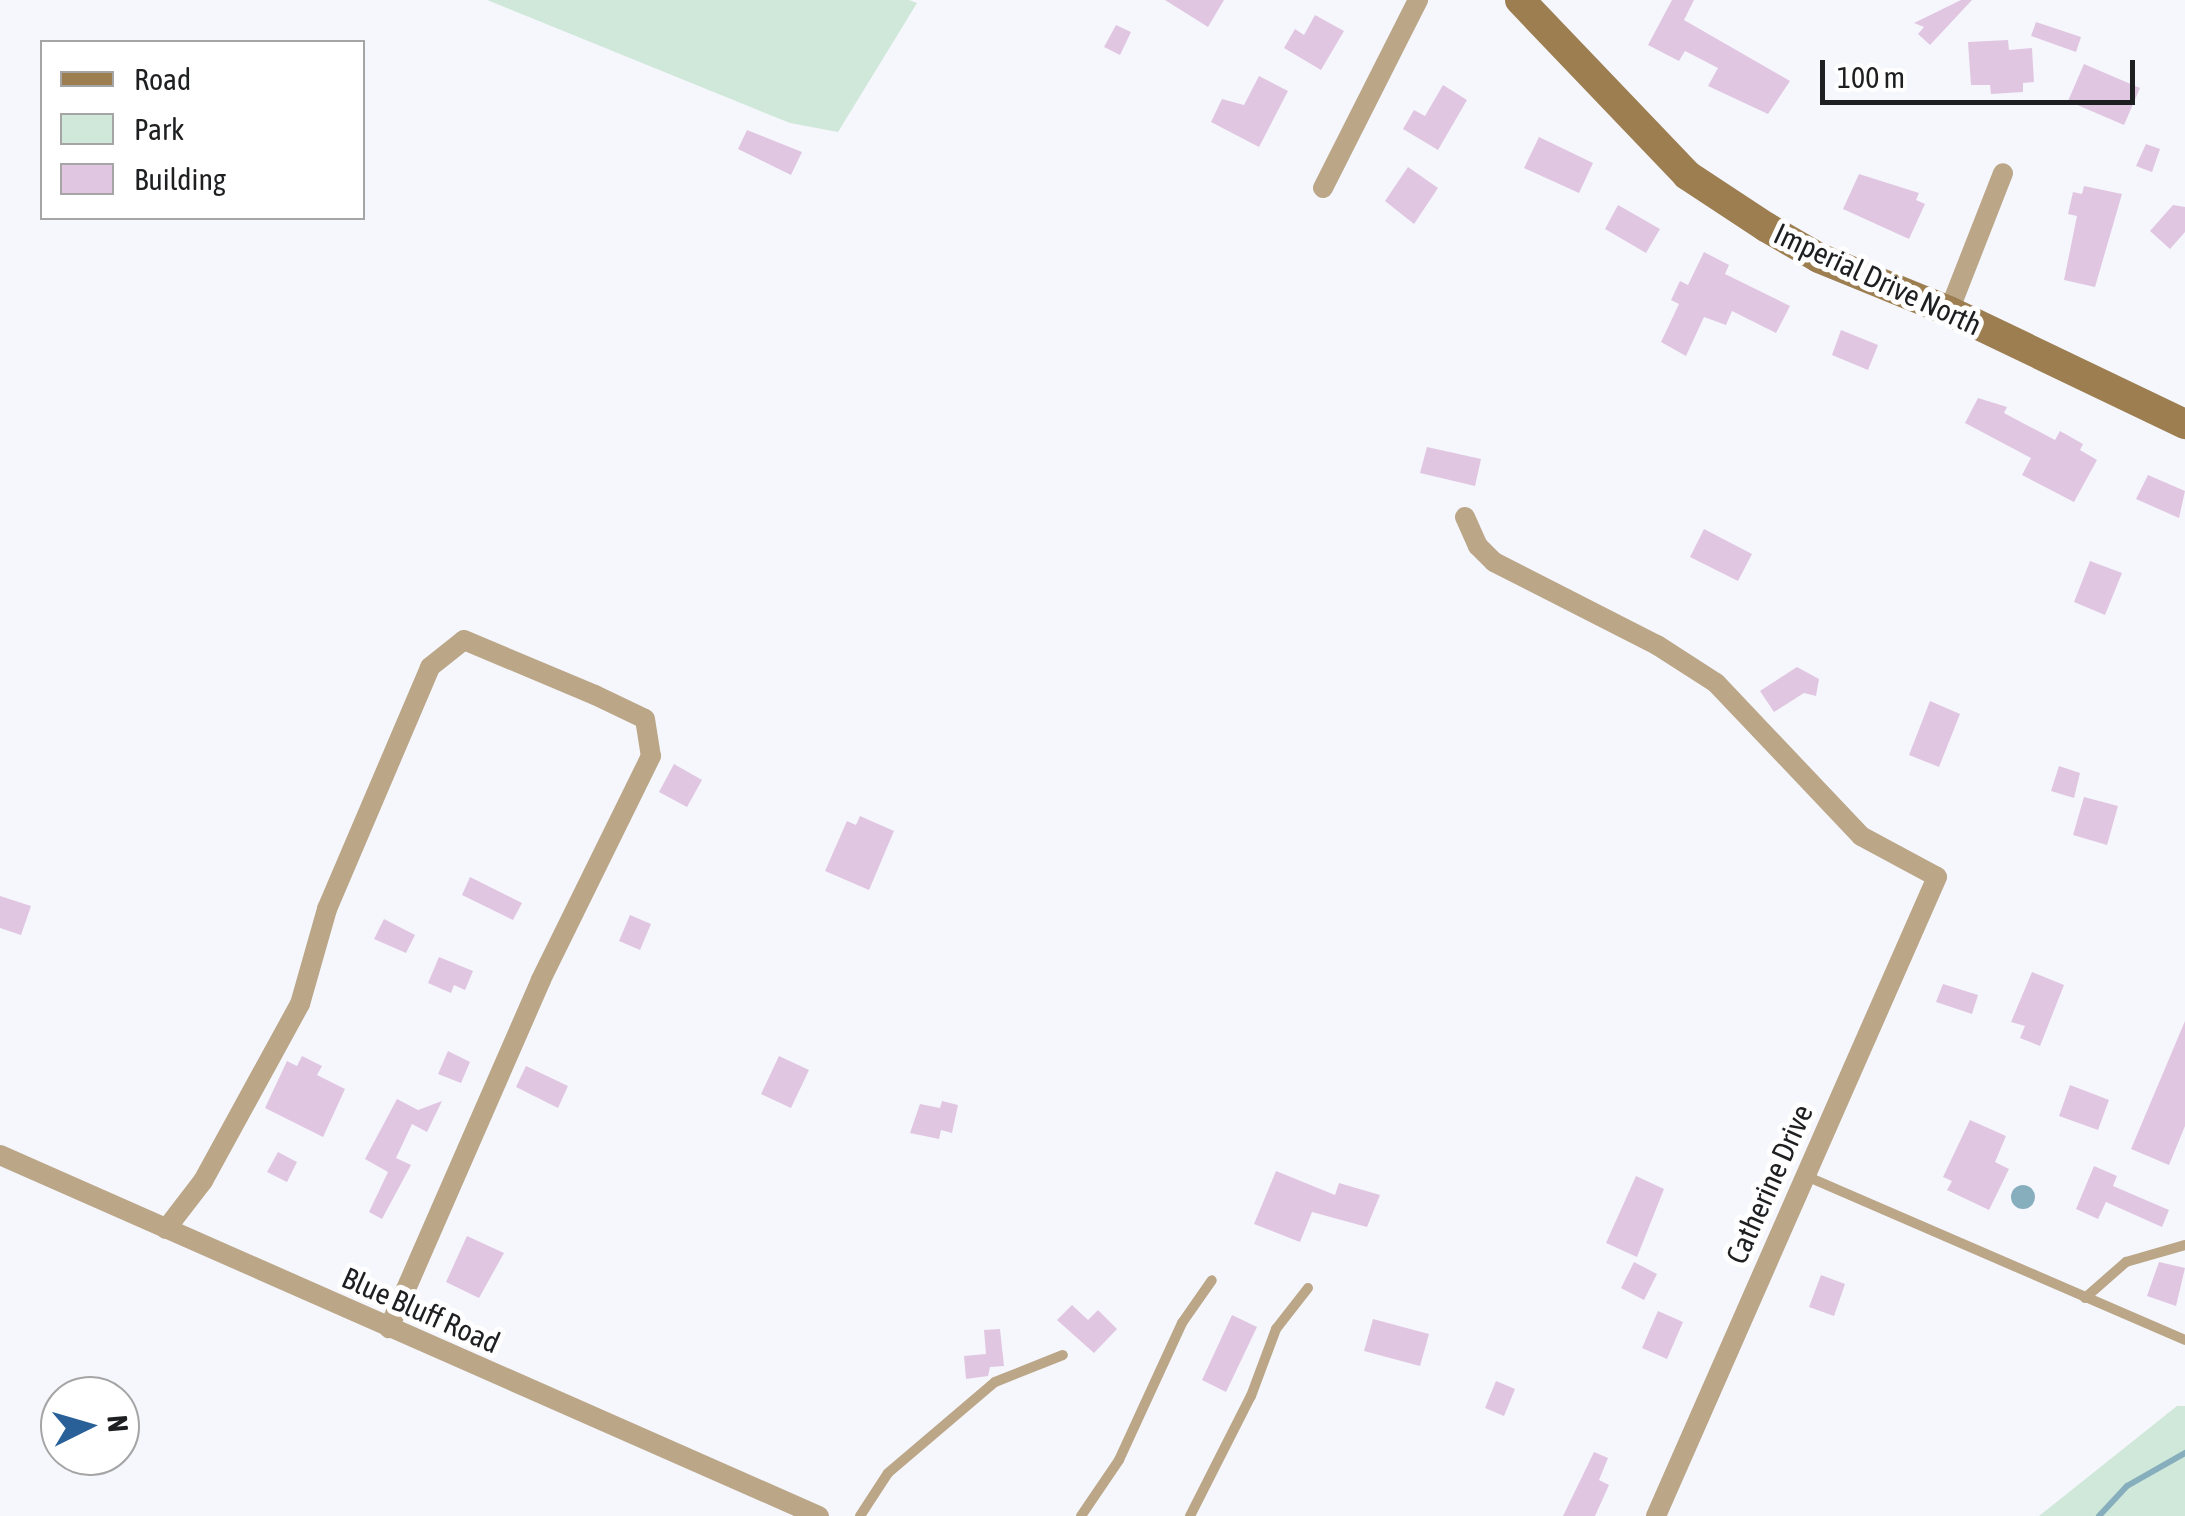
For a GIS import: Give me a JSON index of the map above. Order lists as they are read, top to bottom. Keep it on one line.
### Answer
{"streets":{"street":["Imperial Drive North","Catherine Drive","Blue Bluff Road"]},"legend":["Road","Park","Building"],"scale_bar":"100 m","north":"right"}
